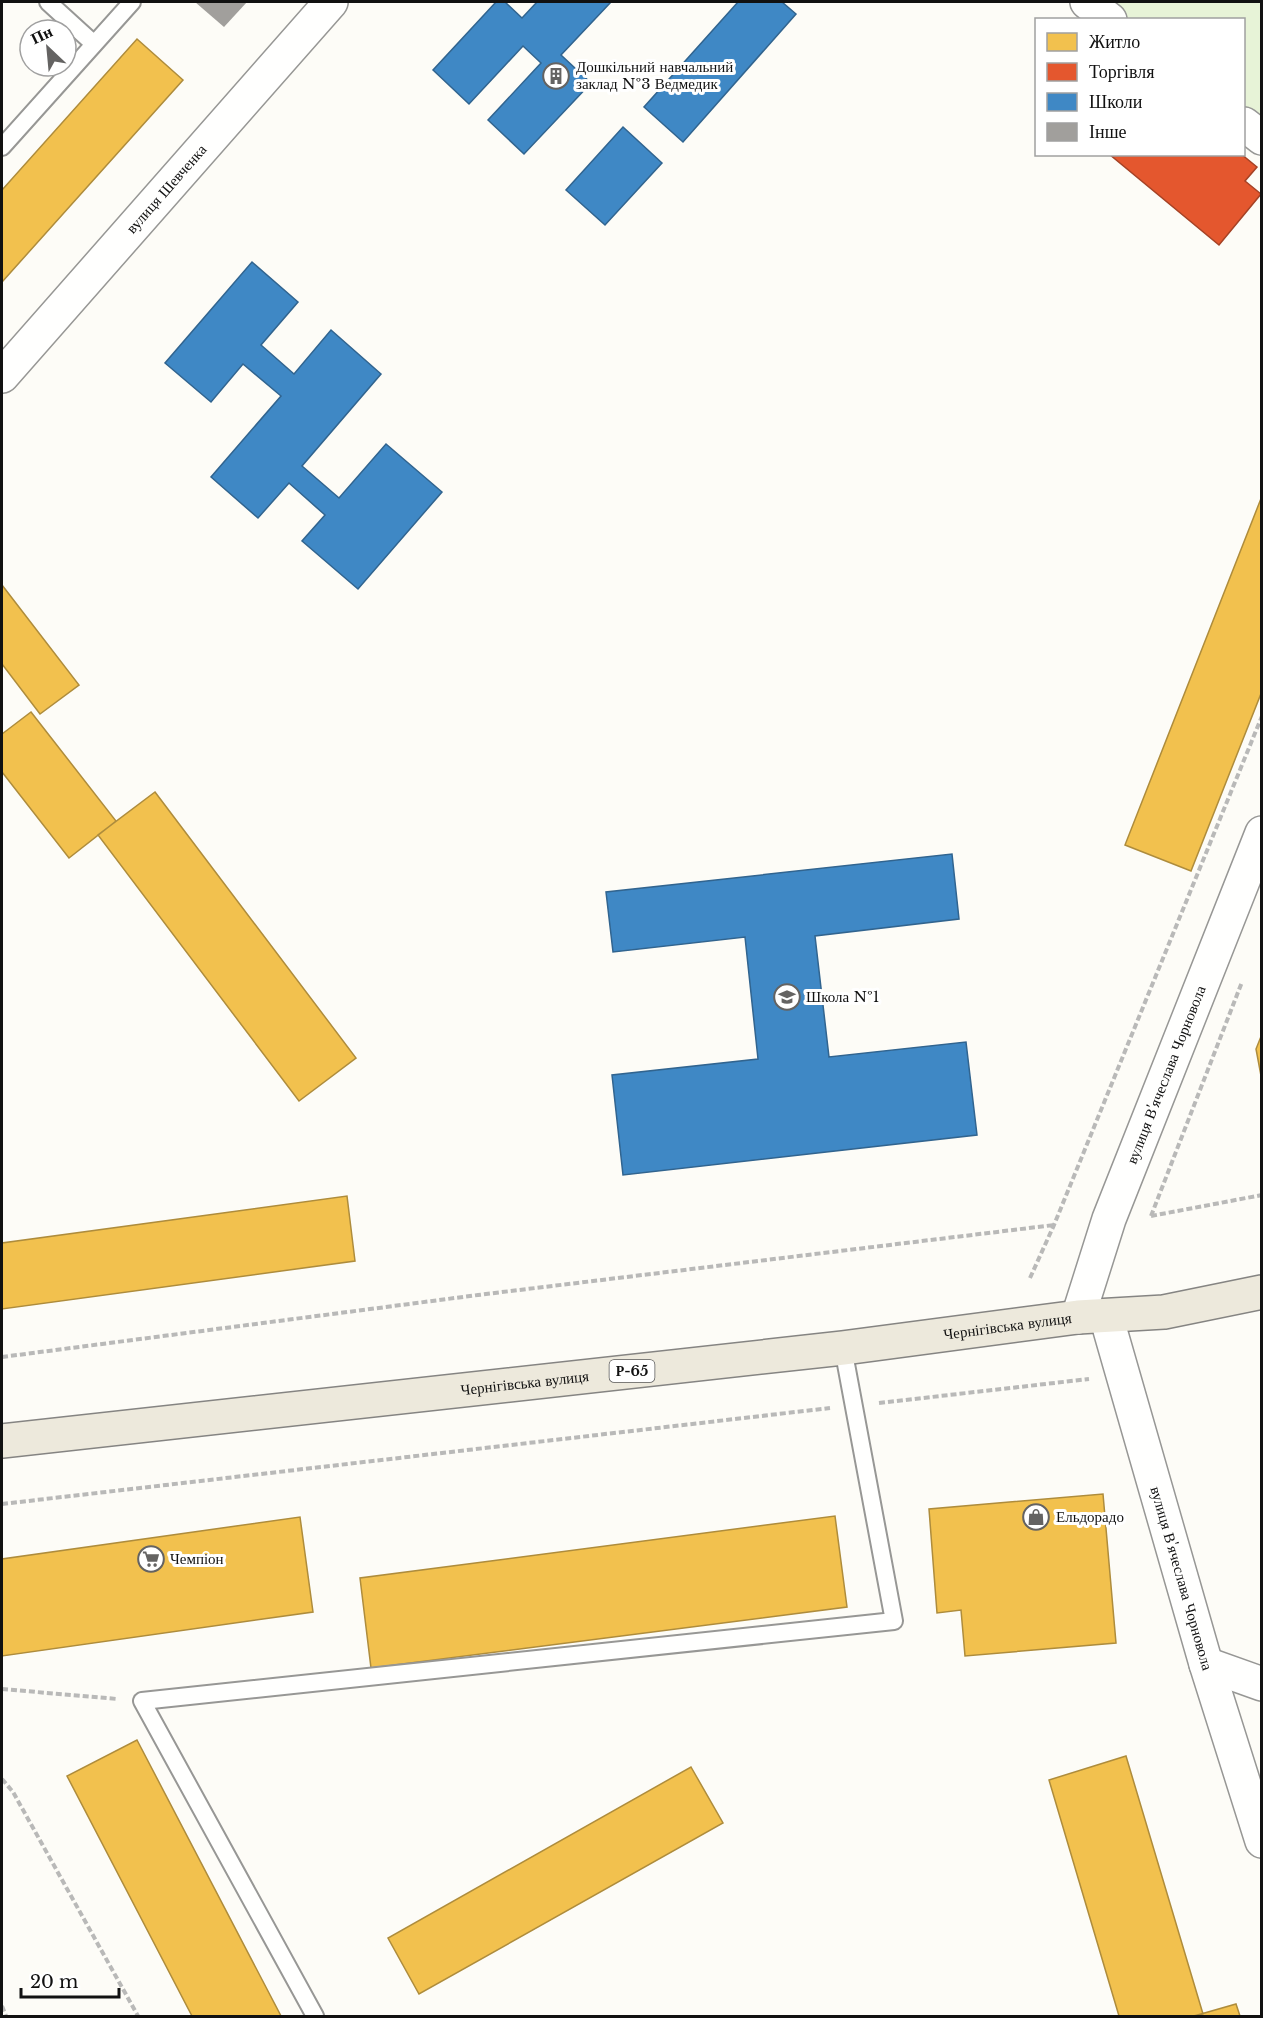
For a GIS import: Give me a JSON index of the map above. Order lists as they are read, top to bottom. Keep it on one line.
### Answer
{"streets":{"main road":["Чернігівська вулиця","Р-65"],"street":["вулиця Шевченка","вулиця В'ячеслава Чорновола"]},"crossings":[["вулиця В'ячеслава Чорновола","Чернігівська вулиця"]],"places":{"building":["Дошкільний навчальний заклад №3 Ведмедик"],"school or university":["Школа №1"],"shop":["Ельдорадо"],"supermarket":["Чемпіон"]},"legend":["Житло","Торгівля","Школи","Інше"],"scale_bar":"20 m","north":"top left"}
